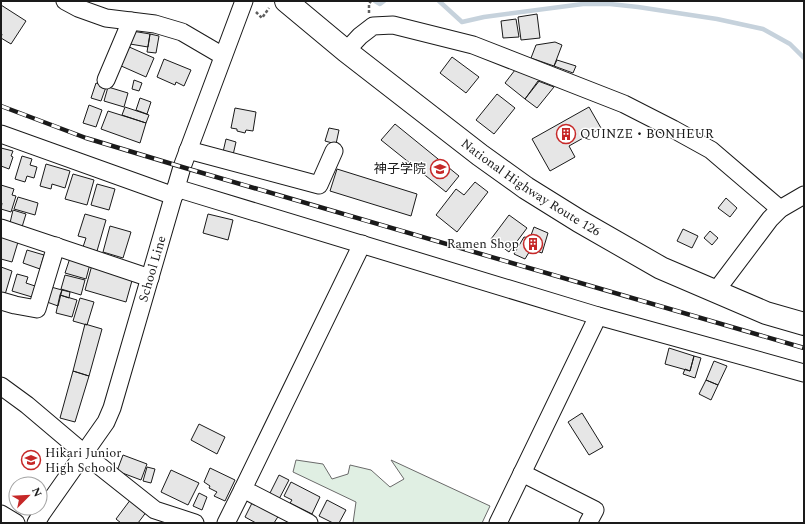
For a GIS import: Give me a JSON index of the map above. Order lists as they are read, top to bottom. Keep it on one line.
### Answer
{"streets":{"highway":["National Highway Route 126"],"street":["School Line"]},"places":{"building":["QUINZE・BONHEUR","Ramen Shop"],"school or university":["神子学院","Hikari Junior High School"]},"north":"top right"}
